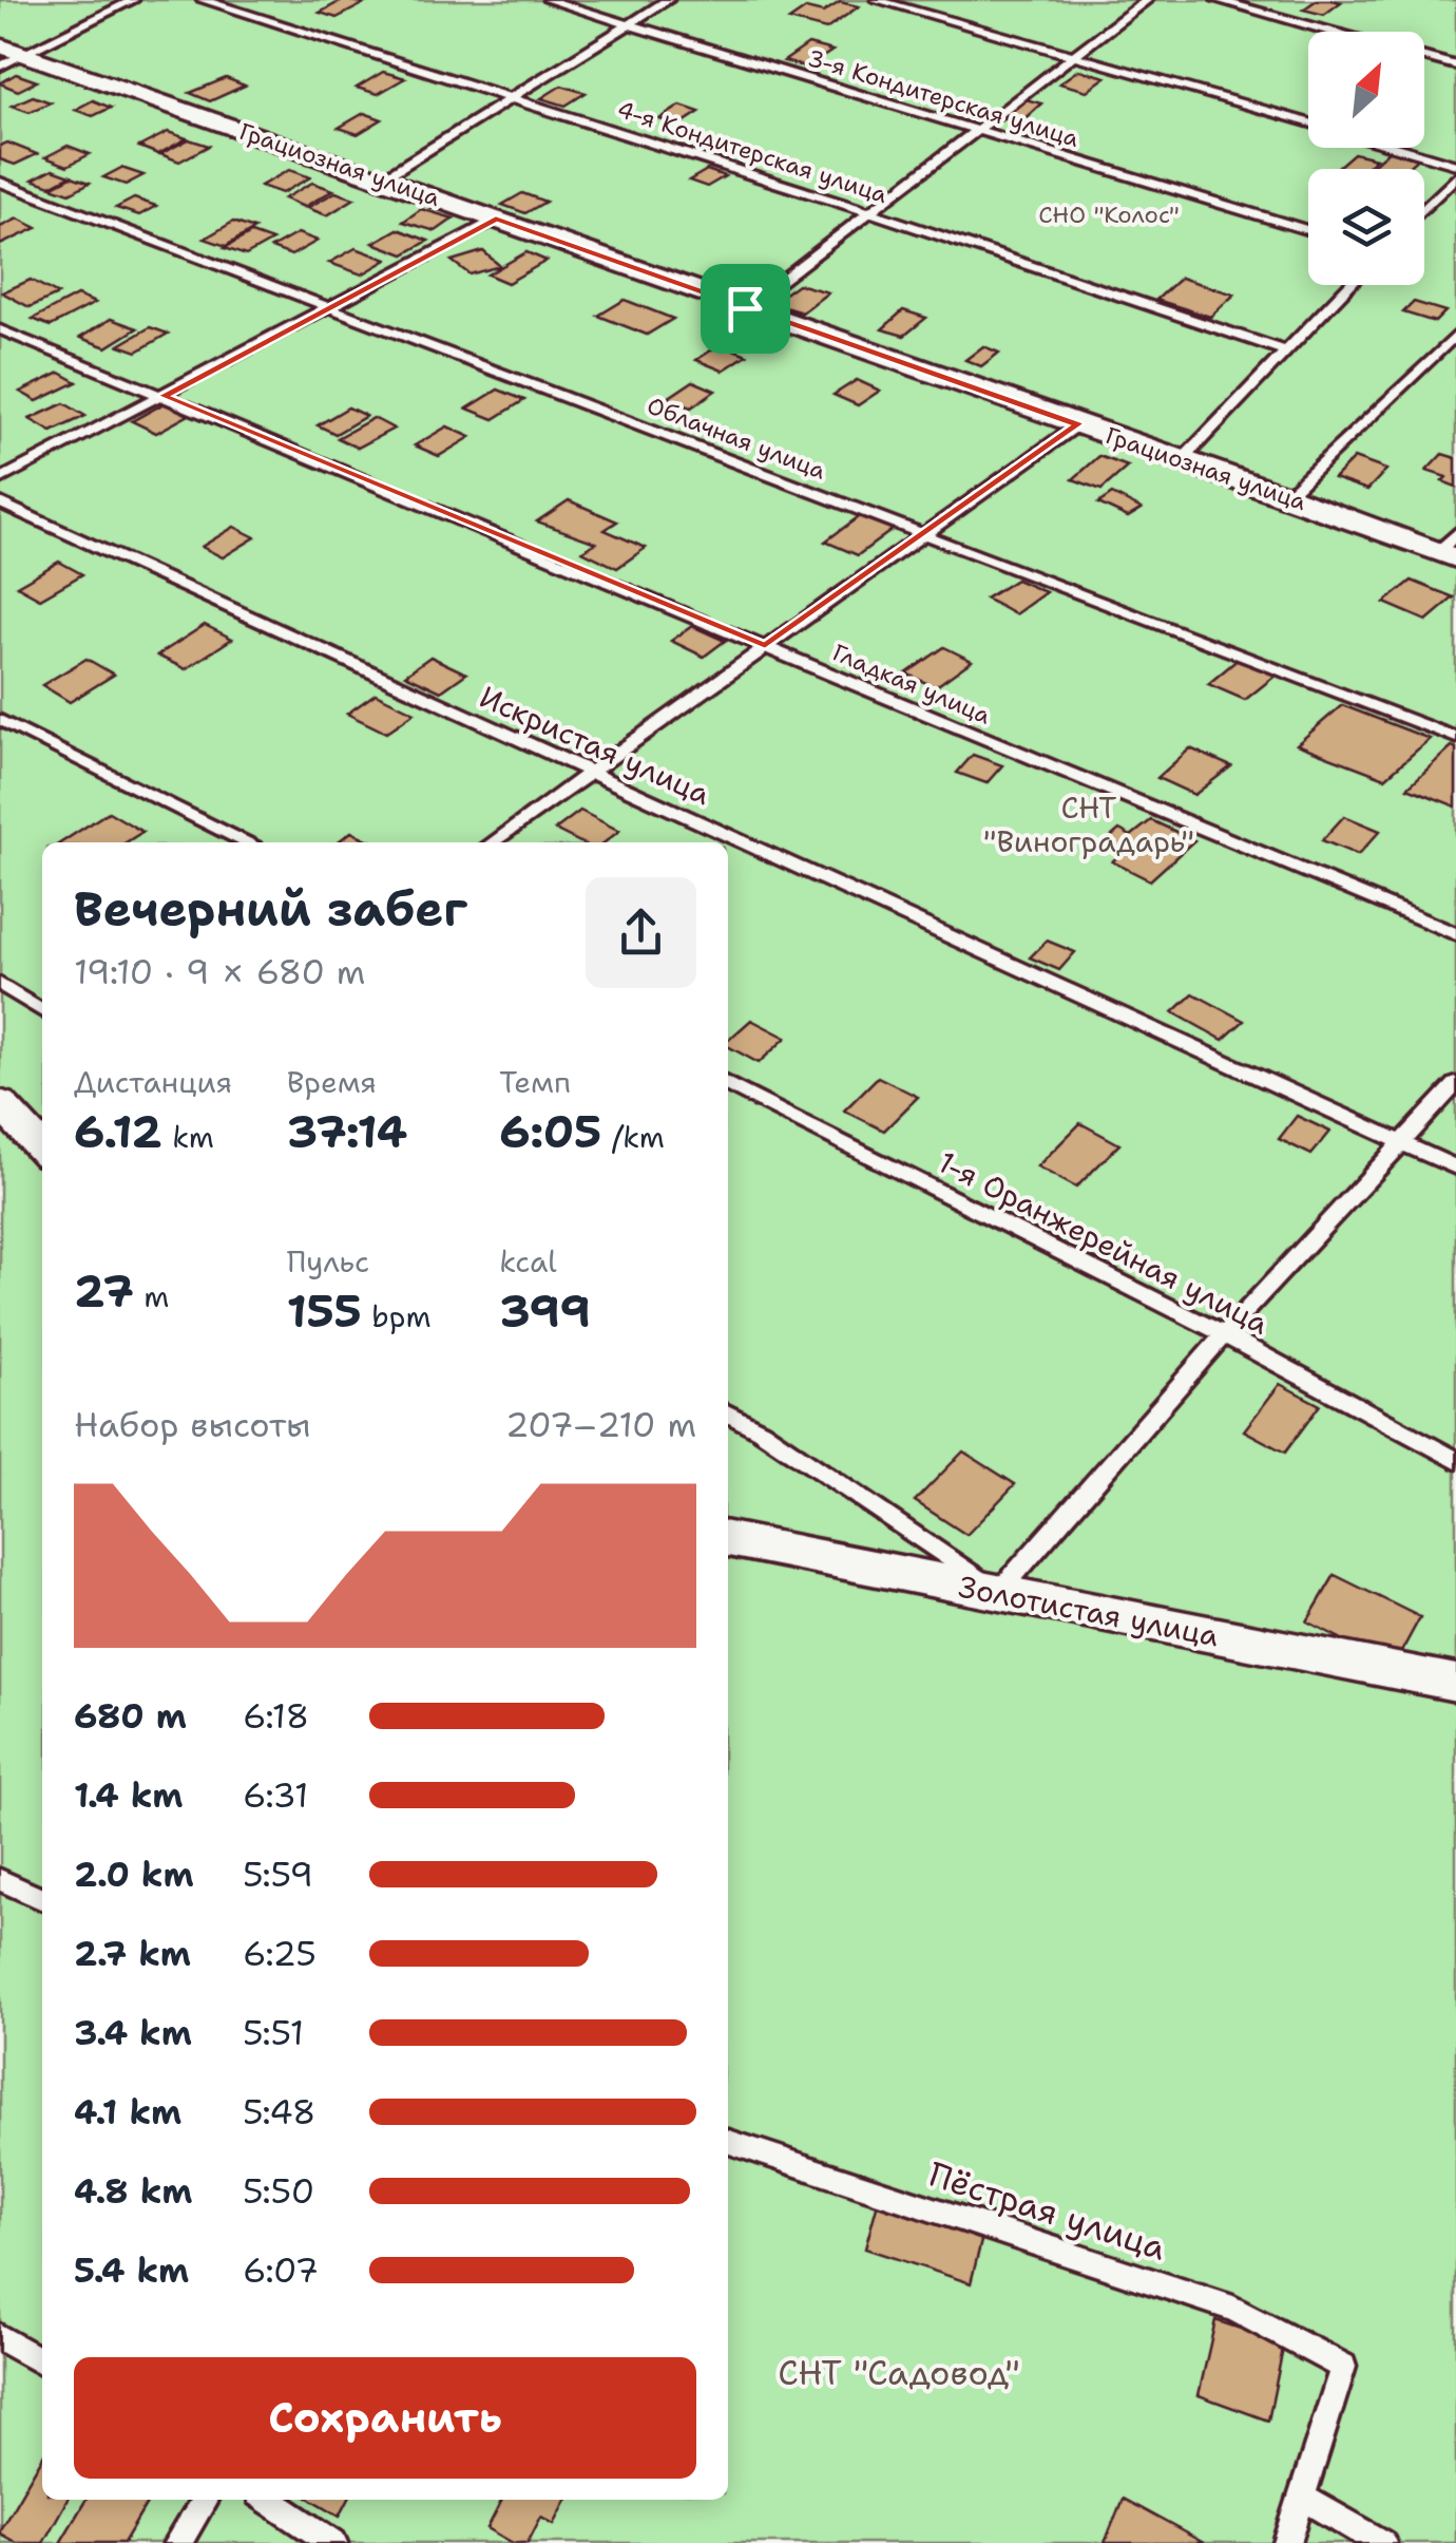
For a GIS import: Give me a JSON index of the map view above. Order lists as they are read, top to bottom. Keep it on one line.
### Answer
{"streets":{"street":["Грациозная улица","Золотистая улица"],"lane":["3-я Кондитерская улица","4-я Кондитерская улица","Облачная улица","Гладкая улица","Искристая улица","1-я Оранжерейная улица","Пёстрая улица"]},"parks":["СНО \"Колос\"","СНТ \"Виноградарь\"","СНТ \"Садовод\""],"north":"top right","page":{"heading":["Вечерний забег","19:10 · 9 × 680 m"],"stats":[["Дистанция","6.12 km"],["Время","37:14"],["Темп","6:05 /km"],["27 m"],["Пульс","155 bpm"],["kcal","399"]],"chart":["Набор высоты","207–210 m"],"list":[{"name":"680 m","note":"6:18"},{"name":"1.4 km","note":"6:31"},{"name":"2.0 km","note":"5:59"},{"name":"2.7 km","note":"6:25"},{"name":"3.4 km","note":"5:51"},{"name":"4.1 km","note":"5:48"},{"name":"4.8 km","note":"5:50"},{"name":"5.4 km","note":"6:07"}],"buttons":"Сохранить"}}
